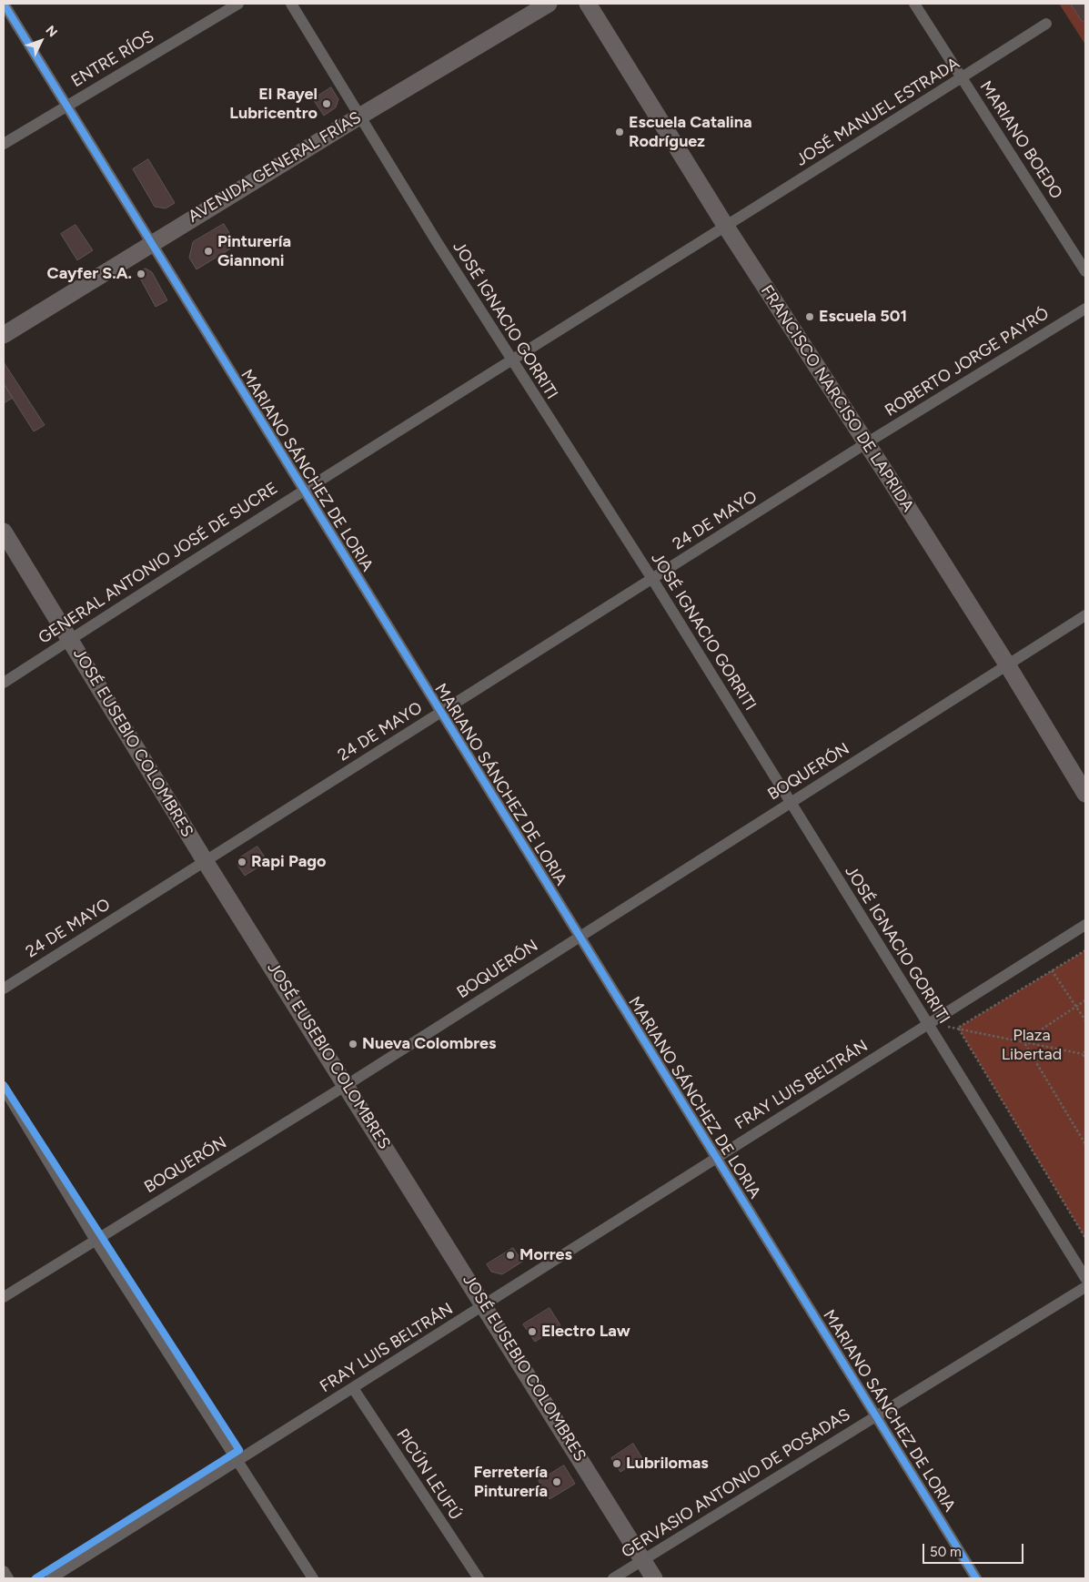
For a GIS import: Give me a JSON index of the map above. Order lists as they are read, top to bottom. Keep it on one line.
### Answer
{"streets":{"street":["ENTRE RÍOS","JOSÉ MANUEL ESTRADA","MARIANO BOEDO","AVENIDA GENERAL FRÍAS","JOSÉ IGNACIO GORRITI","ROBERTO JORGE PAYRÓ","FRANCISCO NARCISO DE LAPRIDA","MARIANO SÁNCHEZ DE LORIA","24 DE MAYO","GENERAL ANTONIO JOSÉ DE SUCRE","JOSÉ EUSEBIO COLOMBRES","BOQUERÓN","FRAY LUIS BELTRÁN","PICÚN LEUFÚ","GERVASIO ANTONIO DE POSADAS"]},"crossings":[["ENTRE RÍOS","MARIANO SÁNCHEZ DE LORIA"],["JOSÉ MANUEL ESTRADA","MARIANO BOEDO"],["JOSÉ MANUEL ESTRADA","FRANCISCO NARCISO DE LAPRIDA"],["JOSÉ MANUEL ESTRADA","GENERAL ANTONIO JOSÉ DE SUCRE"],["AVENIDA GENERAL FRÍAS","JOSÉ IGNACIO GORRITI"],["AVENIDA GENERAL FRÍAS","MARIANO SÁNCHEZ DE LORIA"],["JOSÉ IGNACIO GORRITI","24 DE MAYO"],["JOSÉ IGNACIO GORRITI","GENERAL ANTONIO JOSÉ DE SUCRE"],["JOSÉ IGNACIO GORRITI","BOQUERÓN"],["JOSÉ IGNACIO GORRITI","FRAY LUIS BELTRÁN"],["ROBERTO JORGE PAYRÓ","FRANCISCO NARCISO DE LAPRIDA"],["ROBERTO JORGE PAYRÓ","24 DE MAYO"],["FRANCISCO NARCISO DE LAPRIDA","24 DE MAYO"],["FRANCISCO NARCISO DE LAPRIDA","GENERAL ANTONIO JOSÉ DE SUCRE"],["FRANCISCO NARCISO DE LAPRIDA","BOQUERÓN"],["MARIANO SÁNCHEZ DE LORIA","24 DE MAYO"],["MARIANO SÁNCHEZ DE LORIA","GENERAL ANTONIO JOSÉ DE SUCRE"],["MARIANO SÁNCHEZ DE LORIA","BOQUERÓN"],["MARIANO SÁNCHEZ DE LORIA","FRAY LUIS BELTRÁN"],["MARIANO SÁNCHEZ DE LORIA","GERVASIO ANTONIO DE POSADAS"],["24 DE MAYO","JOSÉ EUSEBIO COLOMBRES"],["GENERAL ANTONIO JOSÉ DE SUCRE","JOSÉ EUSEBIO COLOMBRES"],["JOSÉ EUSEBIO COLOMBRES","BOQUERÓN"],["JOSÉ EUSEBIO COLOMBRES","FRAY LUIS BELTRÁN"],["JOSÉ EUSEBIO COLOMBRES","GERVASIO ANTONIO DE POSADAS"],["FRAY LUIS BELTRÁN","PICÚN LEUFÚ"]],"parks":["Plaza Libertad"],"places":["El Rayel Lubricentro","Escuela Catalina Rodríguez","Pinturería Giannoni","Cayfer S.A.","Escuela 501","Rapi Pago","Nueva Colombres","Morres","Electro Law","Lubrilomas","Ferretería Pinturería"],"scale_bar":"50 m","north":"top right"}
